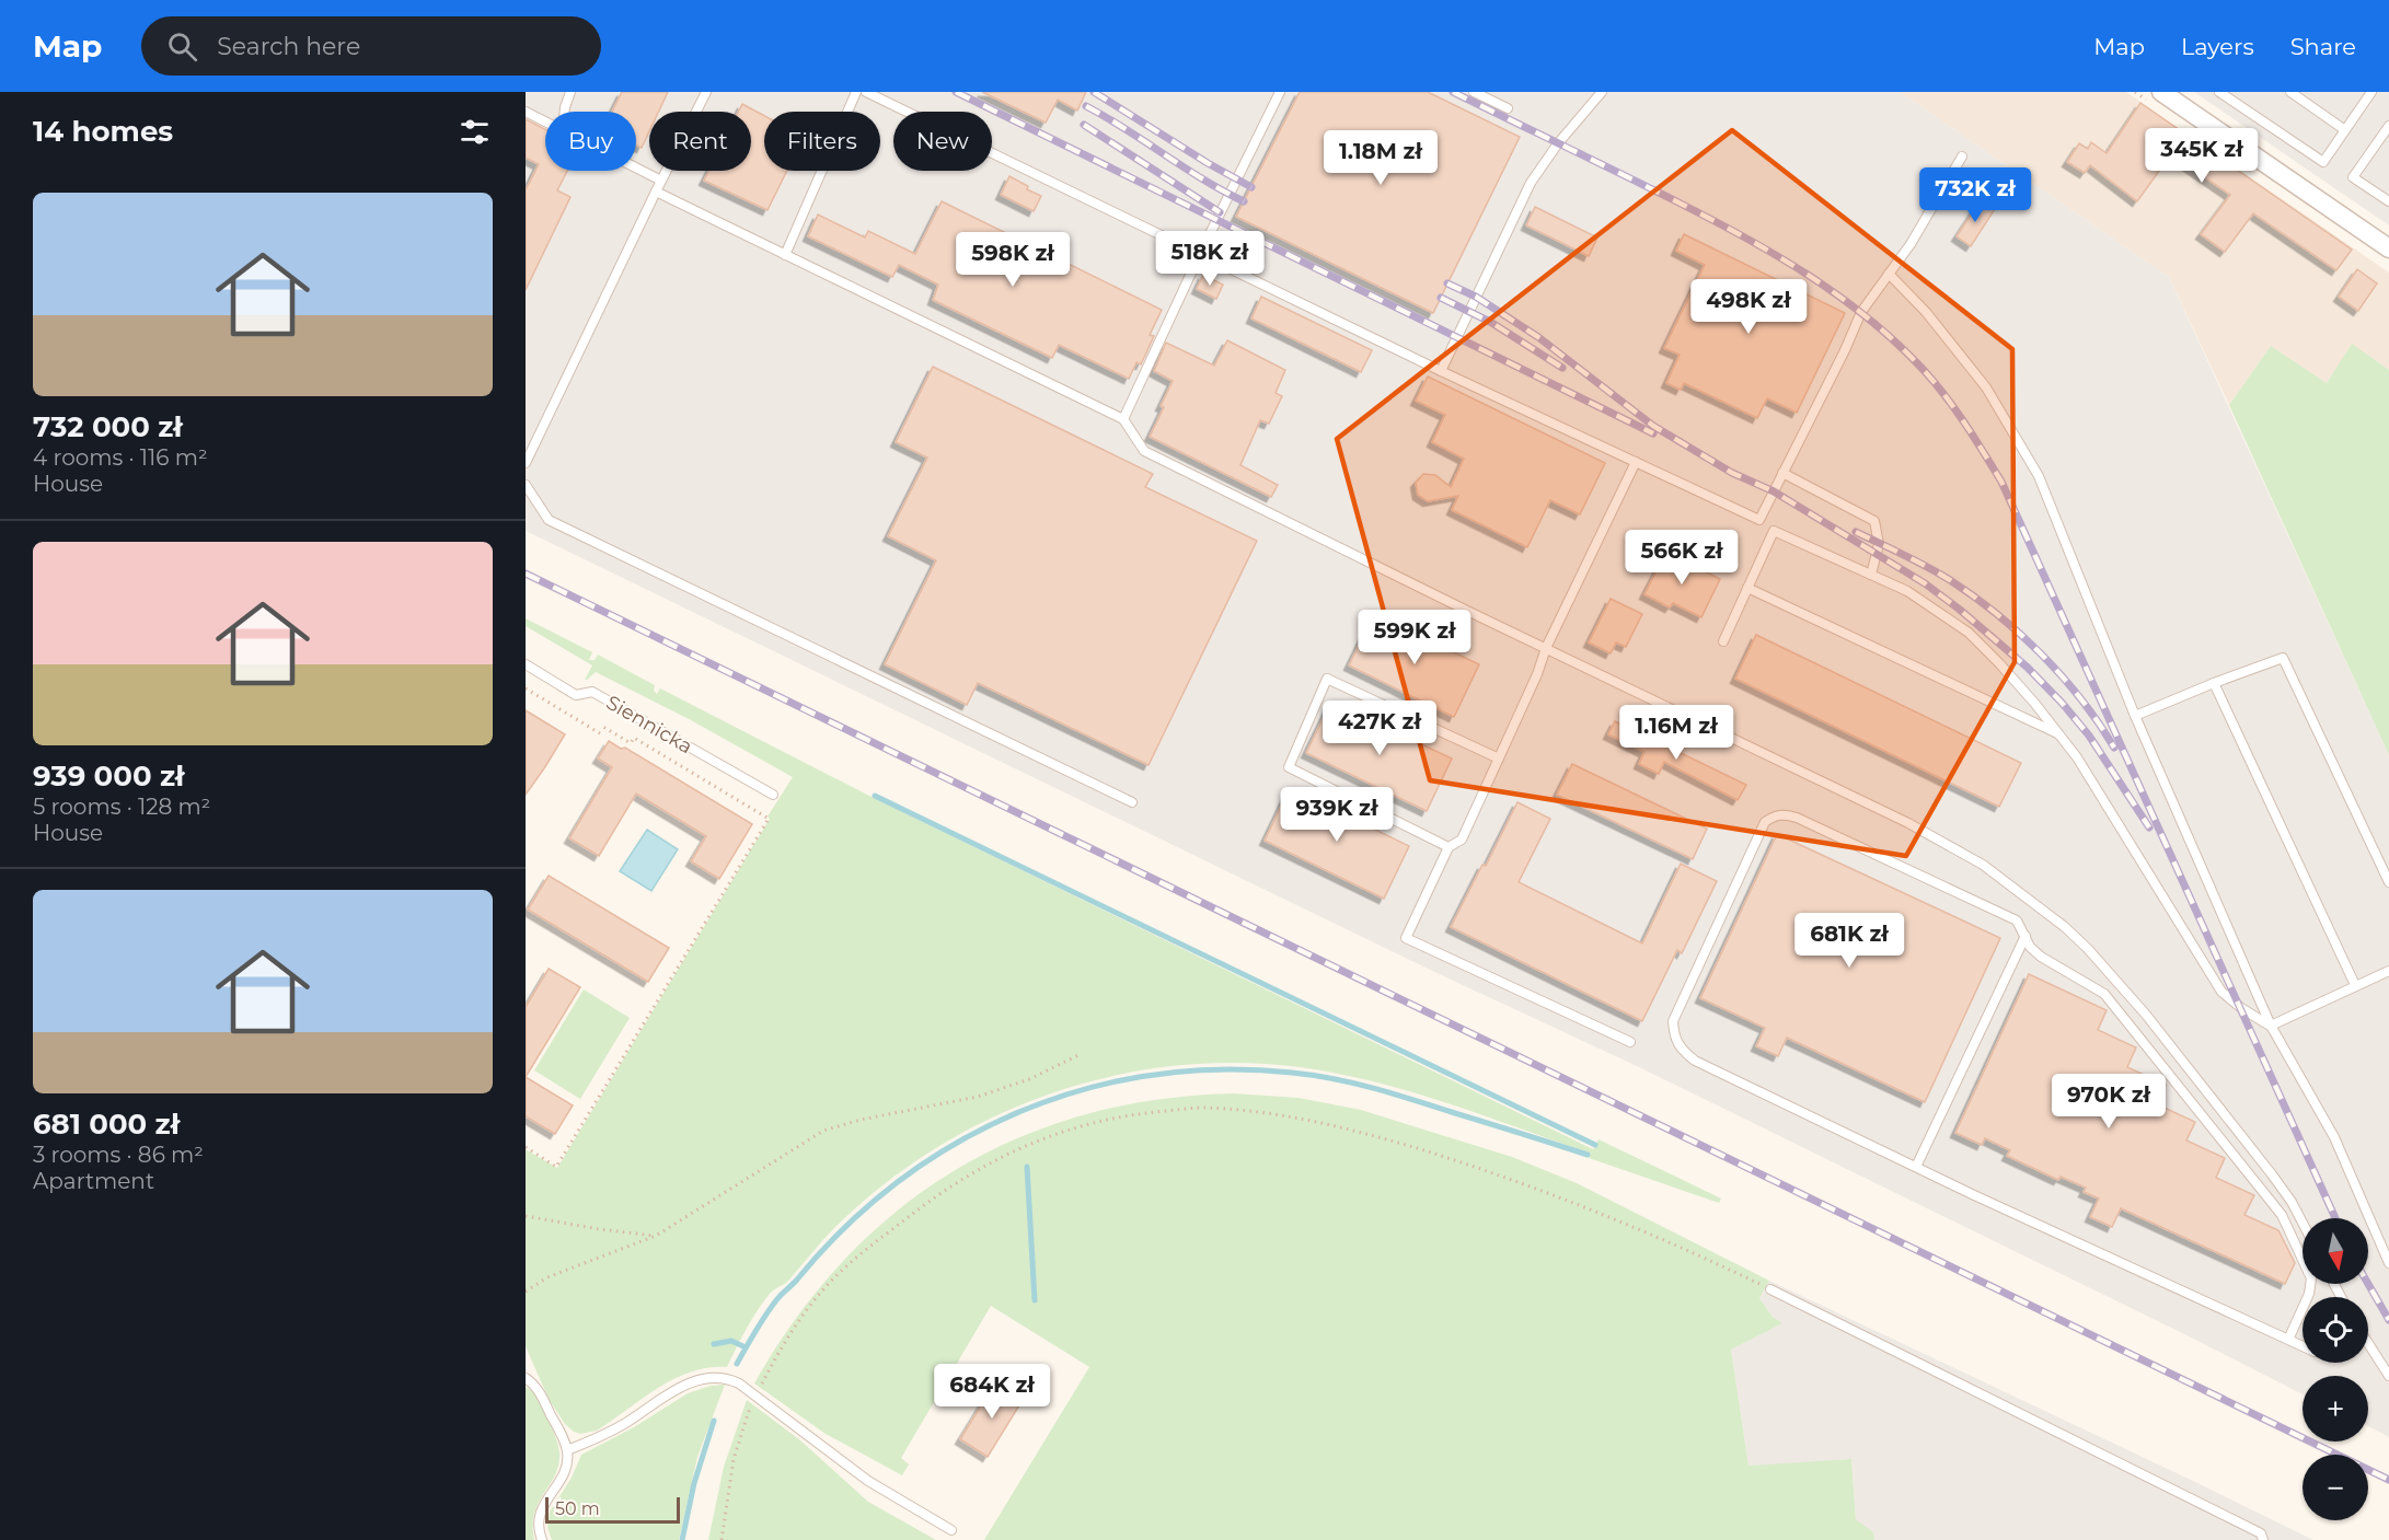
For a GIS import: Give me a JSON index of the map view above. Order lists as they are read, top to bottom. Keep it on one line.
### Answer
{"streets":{"lane":["Siennicka"]},"scale_bar":"50 m","north":"bottom","page":{"header":"Map","search":"Search here","nav":["Map","Layers","Share"],"heading":"14 homes","chip":["Buy","Rent","Filters","New"],"price":["345K zł","1.18M zł","732K zł","518K zł","598K zł","498K zł","566K zł","599K zł","427K zł","1.16M zł","939K zł","681K zł","970K zł","684K zł"],"list":[{"name":"732 000 zł","note":"4 rooms · 116 m² · House"},{"name":"939 000 zł","note":"5 rooms · 128 m² · House"},{"name":"681 000 zł","note":"3 rooms · 86 m² · Apartment"}],"map_buttons":["+","−"],"scale":"50 m"}}
